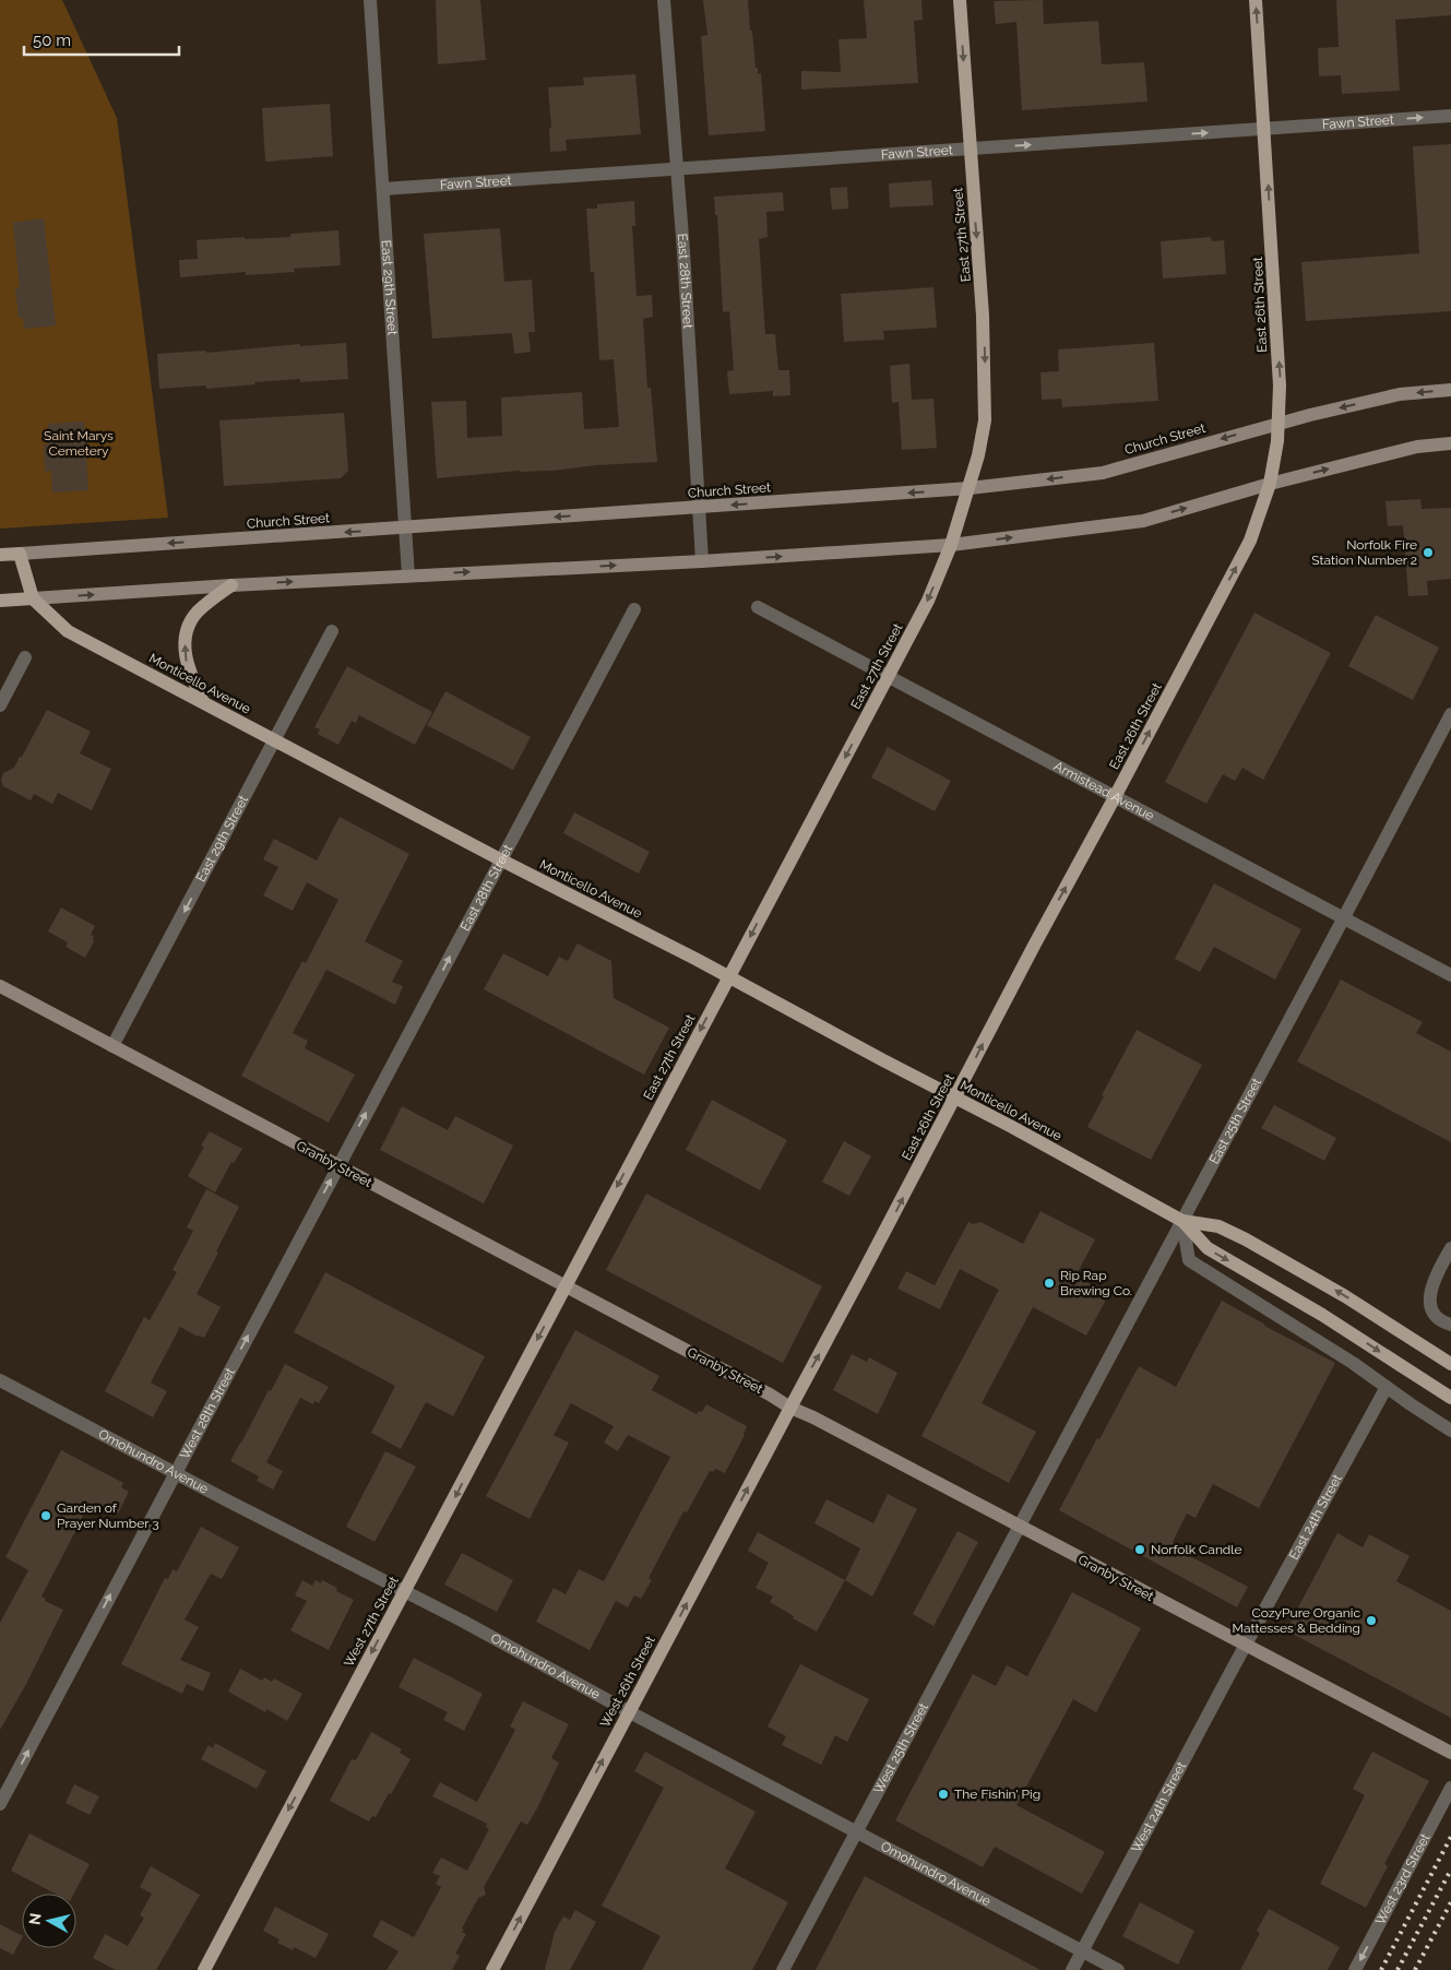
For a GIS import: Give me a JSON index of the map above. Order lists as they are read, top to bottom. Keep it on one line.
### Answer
{"streets":{"main road":["East 27th Street","East 26th Street","Church Street","Monticello Avenue","Granby Street","West 27th Street","West 26th Street"],"street":["Fawn Street","East 28th Street","East 29th Street","Armistead Avenue","East 25th Street","West 28th Street","Omohundro Avenue","East 24th Street","West 25th Street","West 24th Street","West 23rd Street"]},"crossings":[["Fawn Street","East 27th Street"],["Fawn Street","East 28th Street"],["Fawn Street","East 29th Street"],["Fawn Street","East 26th Street"],["East 27th Street","Church Street"],["East 27th Street","Monticello Avenue"],["East 27th Street","Armistead Avenue"],["East 27th Street","Granby Street"],["East 27th Street","West 27th Street"],["East 28th Street","Church Street"],["East 28th Street","Monticello Avenue"],["East 28th Street","Granby Street"],["East 28th Street","West 28th Street"],["East 29th Street","Church Street"],["East 29th Street","Monticello Avenue"],["East 29th Street","Granby Street"],["East 26th Street","Church Street"],["East 26th Street","Monticello Avenue"],["East 26th Street","Armistead Avenue"],["East 26th Street","Granby Street"],["East 26th Street","West 26th Street"],["Monticello Avenue","East 25th Street"],["Armistead Avenue","East 25th Street"],["East 25th Street","Granby Street"],["East 25th Street","West 25th Street"],["Granby Street","West 28th Street"],["Granby Street","East 24th Street"],["Granby Street","West 27th Street"],["Granby Street","West 26th Street"],["Granby Street","West 25th Street"],["Granby Street","West 24th Street"],["West 28th Street","Omohundro Avenue"],["Omohundro Avenue","West 27th Street"],["Omohundro Avenue","West 26th Street"],["Omohundro Avenue","West 25th Street"],["Omohundro Avenue","West 24th Street"],["East 24th Street","West 24th Street"]],"one_way":["Fawn Street","East 27th Street","East 26th Street","West 28th Street","West 27th Street","West 26th Street","West 23rd Street"],"parks":["Saint Marys Cemetery"],"places":["Norfolk Fire Station Number 2","Rip Rap Brewing Co.","Garden of Prayer Number 3","Norfolk Candle","CozyPure Organic Mattesses & Bedding","The Fishin' Pig"],"scale_bar":"50 m","north":"left"}
